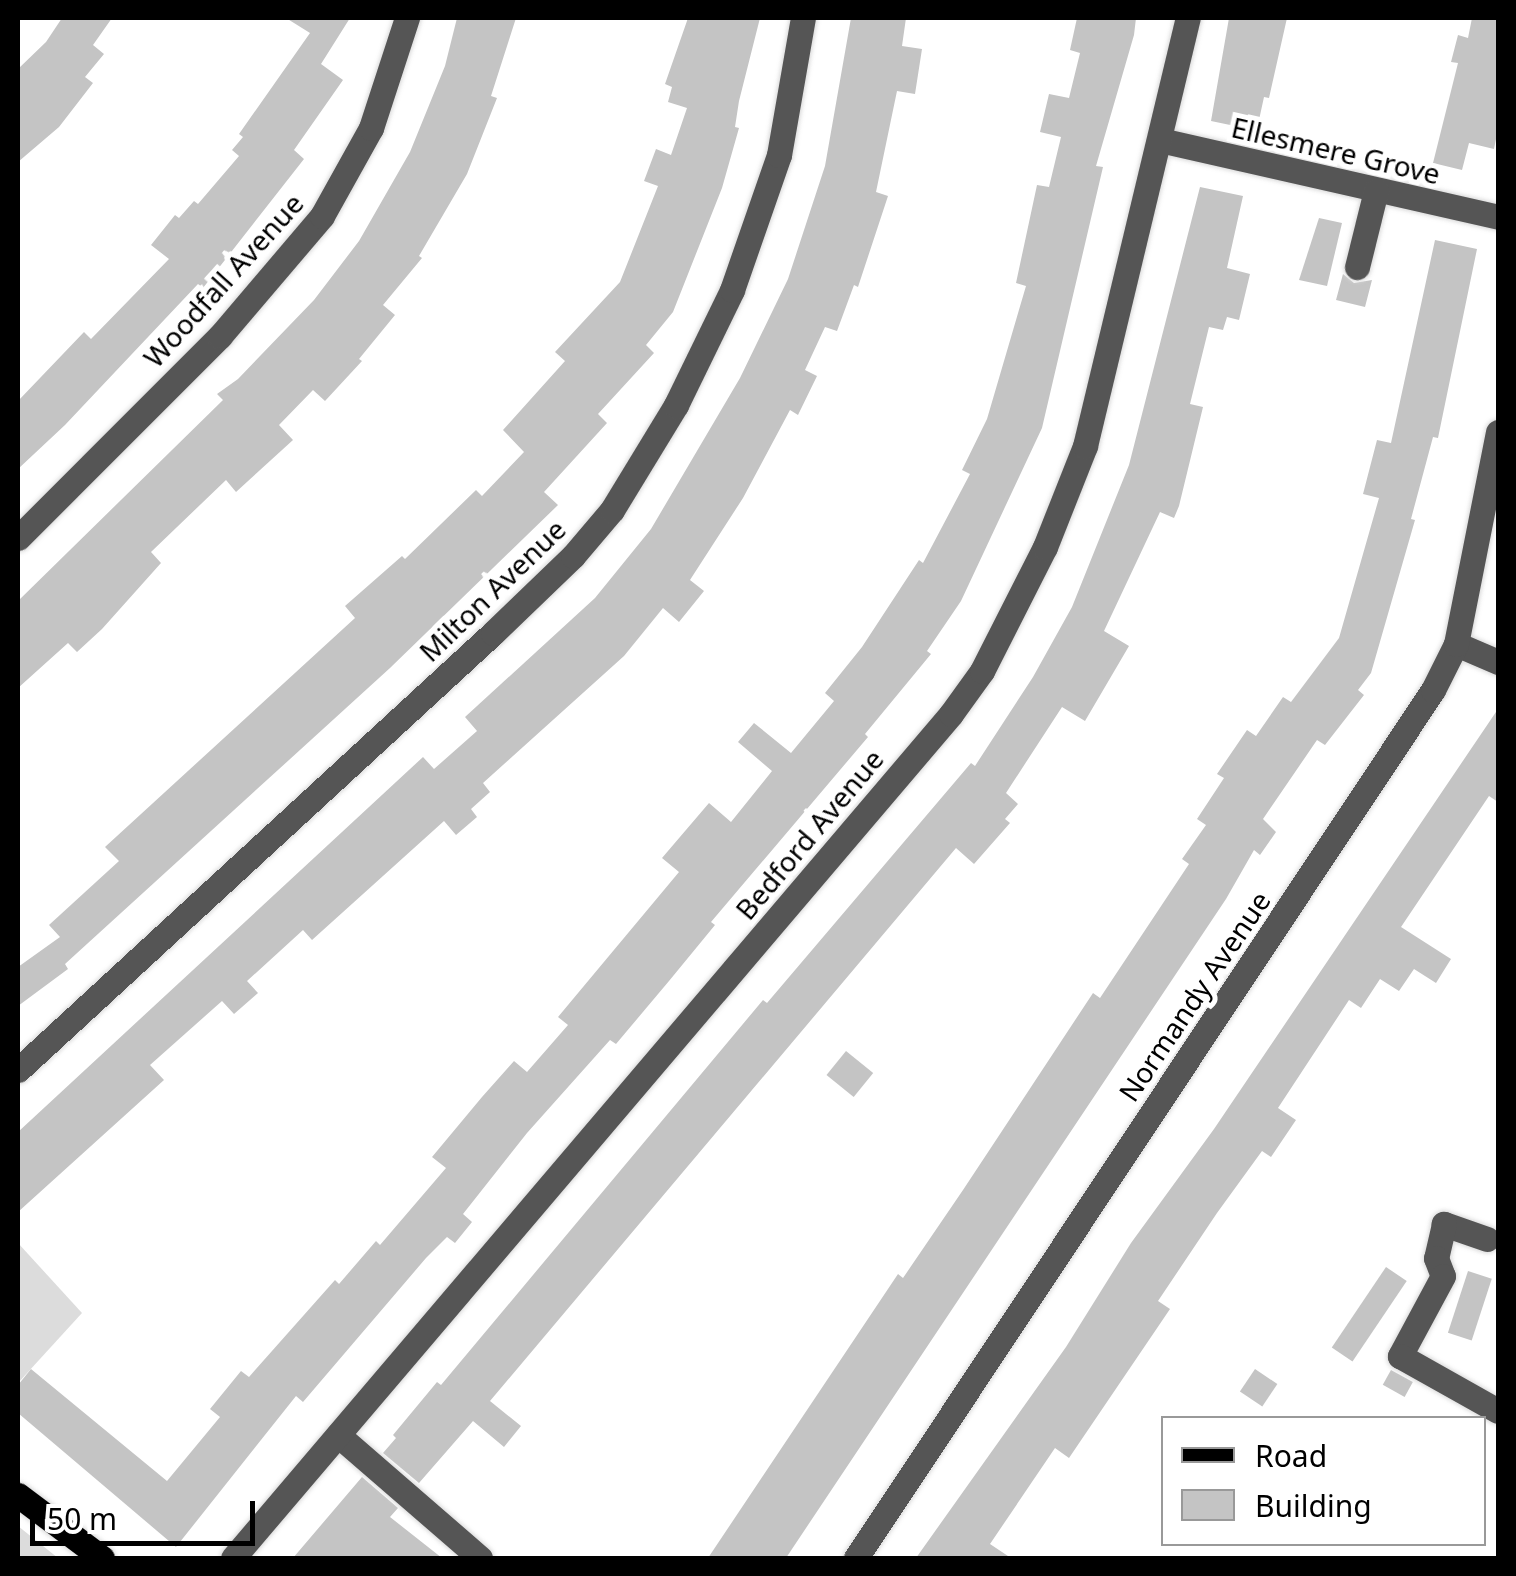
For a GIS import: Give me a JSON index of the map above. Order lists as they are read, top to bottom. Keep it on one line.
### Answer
{"streets":{"street":["Ellesmere Grove","Woodfall Avenue","Milton Avenue","Bedford Avenue","Normandy Avenue"]},"crossings":[["Ellesmere Grove","Bedford Avenue"]],"legend":["Road","Building"],"scale_bar":"50 m"}
